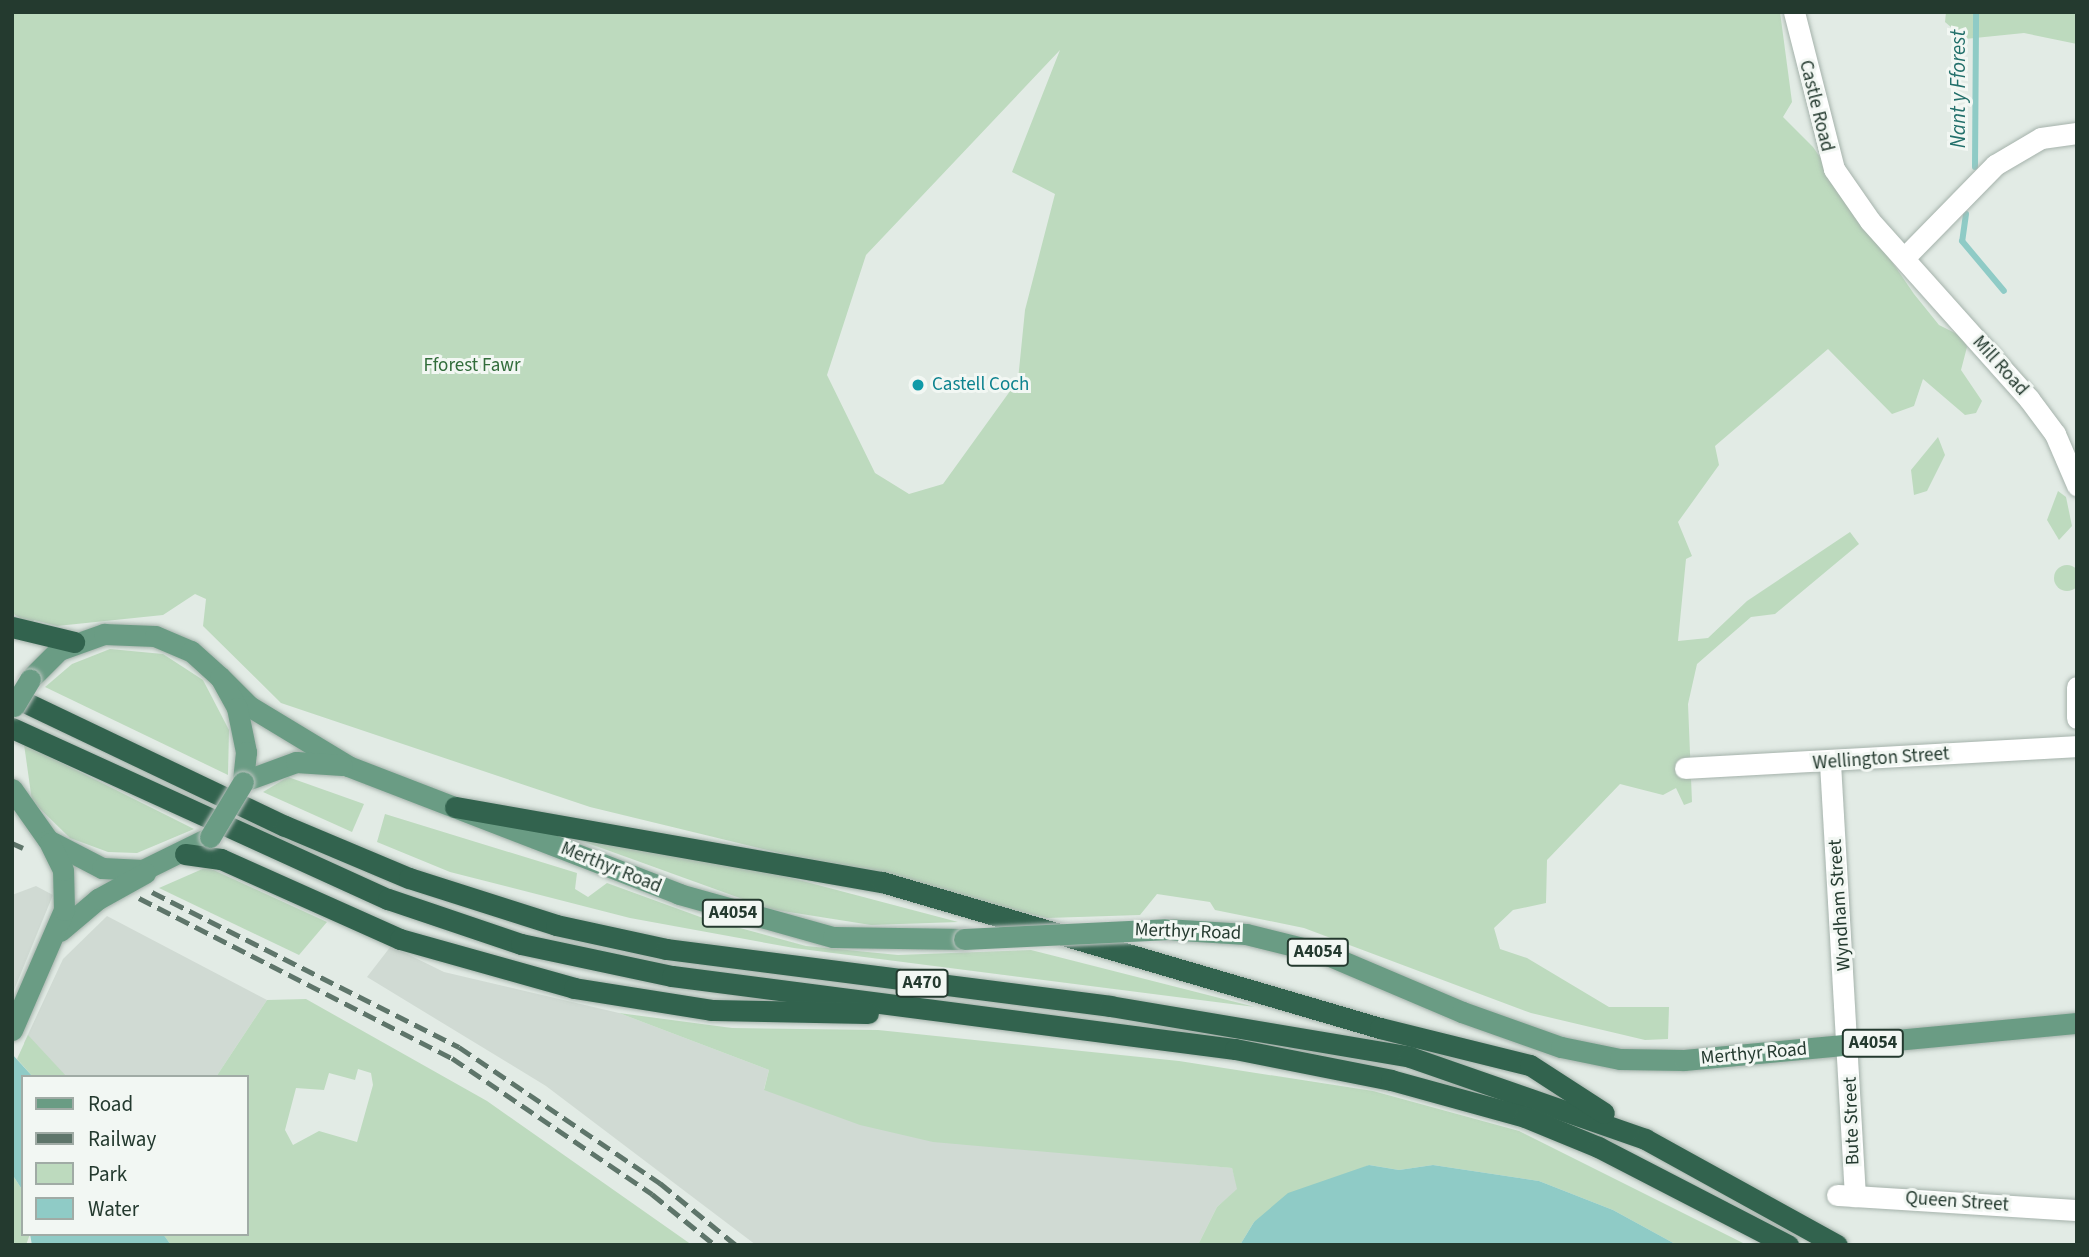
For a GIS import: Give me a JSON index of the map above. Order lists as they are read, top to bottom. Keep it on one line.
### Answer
{"streets":{"highway":["A470"],"main road":["Merthyr Road","A4054"],"street":["Castle Road","Mill Road","Wellington Street","Wyndham Street","Bute Street","Queen Street"]},"crossings":[["Castle Road","Mill Road"],["Wellington Street","Wyndham Street"],["Merthyr Road","Wyndham Street"],["Merthyr Road","Bute Street"],["Wyndham Street","Bute Street"],["Bute Street","Queen Street"]],"water":["Nant y Fforest"],"parks":["Fforest Fawr"],"places":["Castell Coch"],"legend":["Road","Railway","Park","Water"]}
